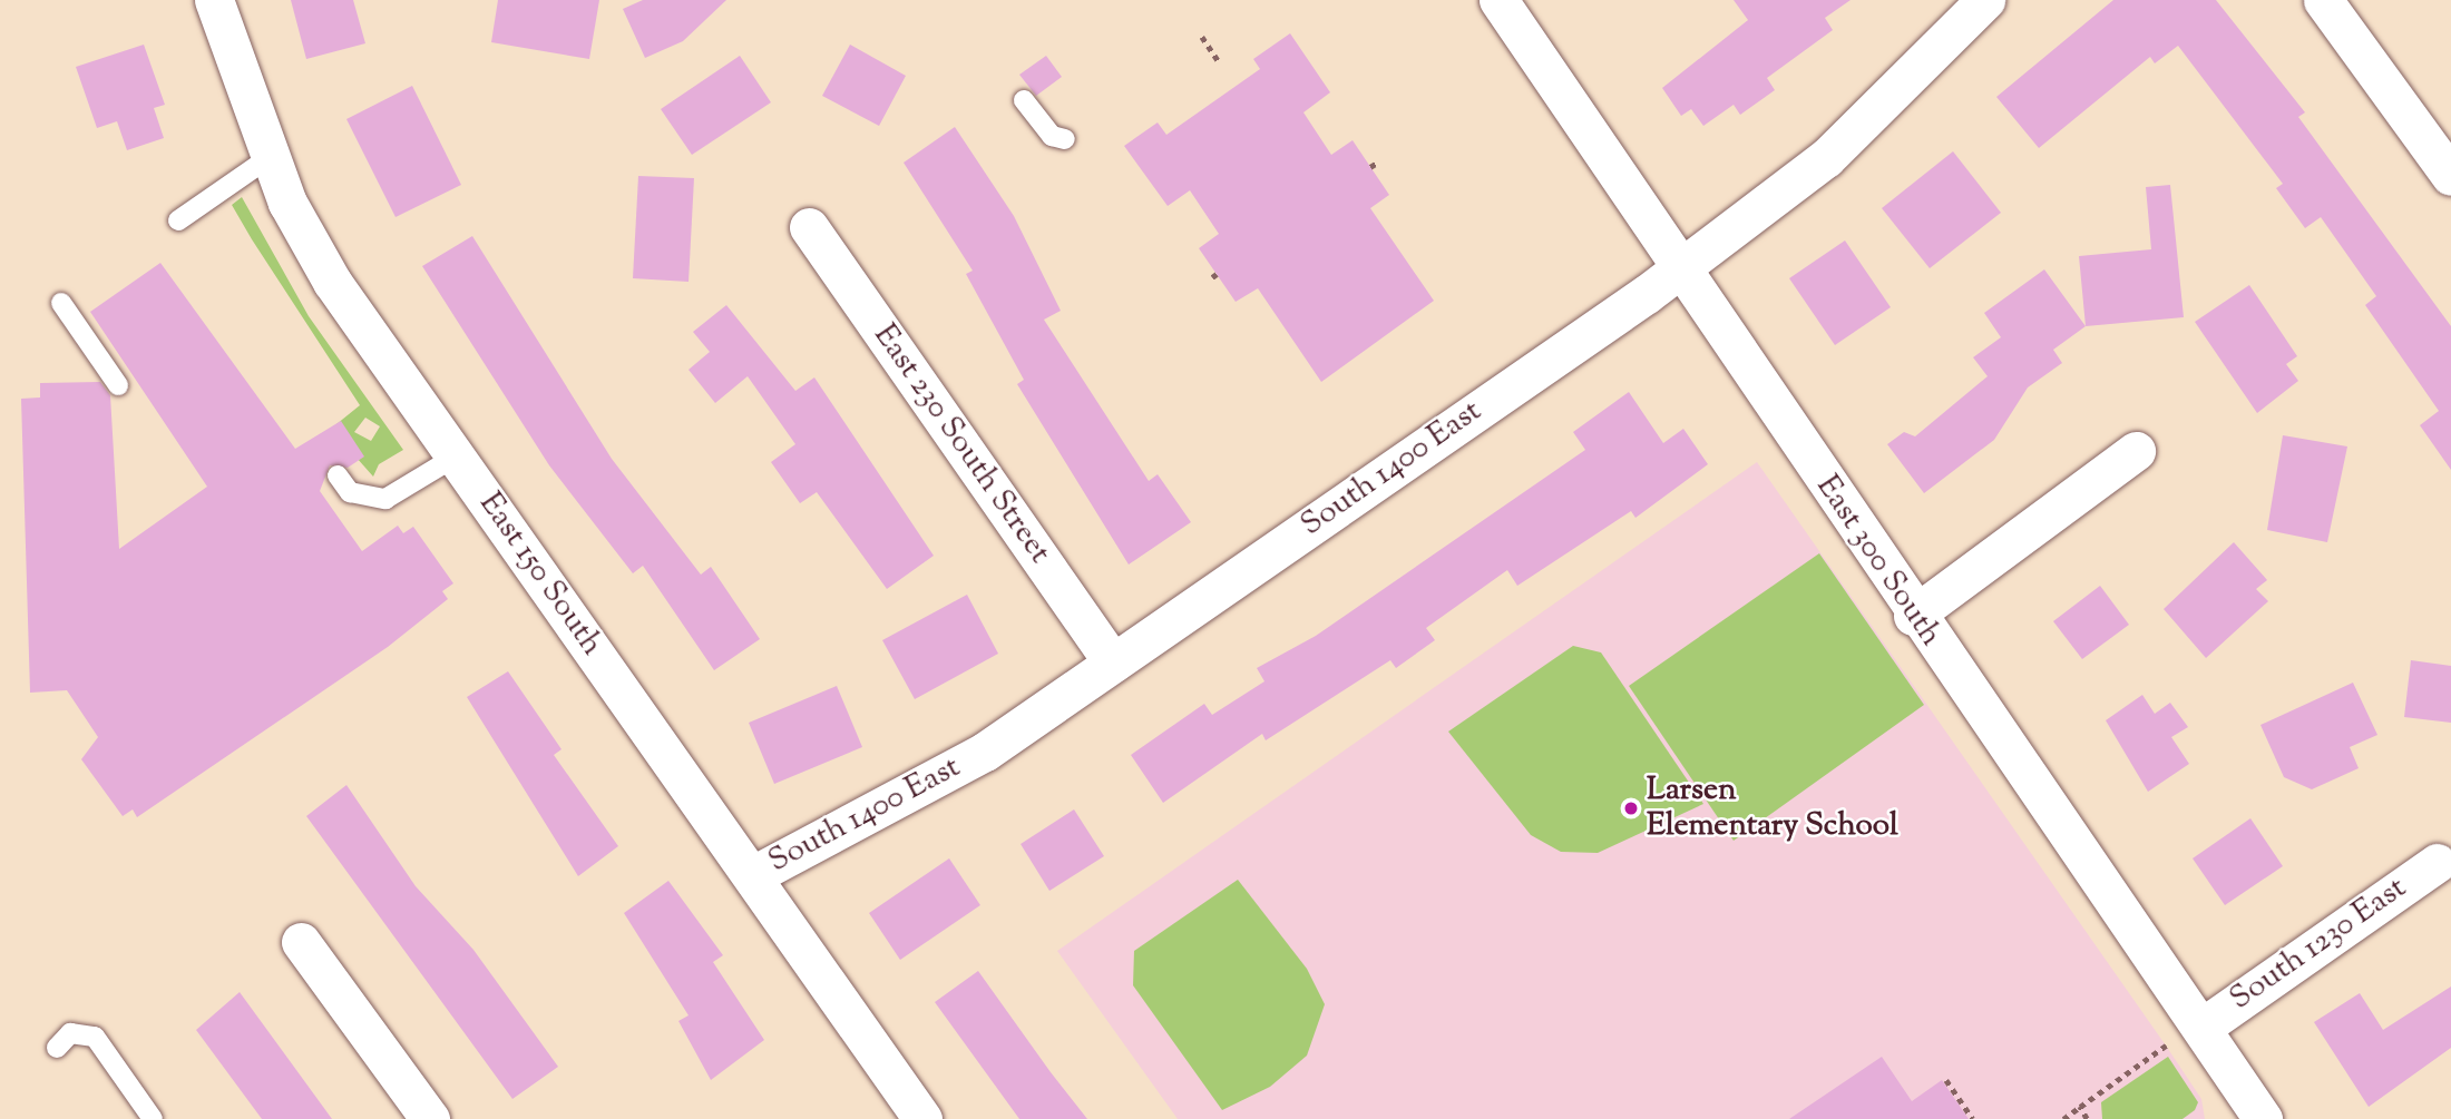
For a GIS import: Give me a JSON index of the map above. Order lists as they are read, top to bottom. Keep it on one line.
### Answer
{"streets":{"street":["East 230 South Street","South 1400 East","East 300 South","East 150 South","South 1230 East"]},"crossings":[["East 230 South Street","South 1400 East"],["South 1400 East","East 300 South"],["South 1400 East","East 150 South"],["East 300 South","South 1230 East"]],"places":["Larsen Elementary School"]}
